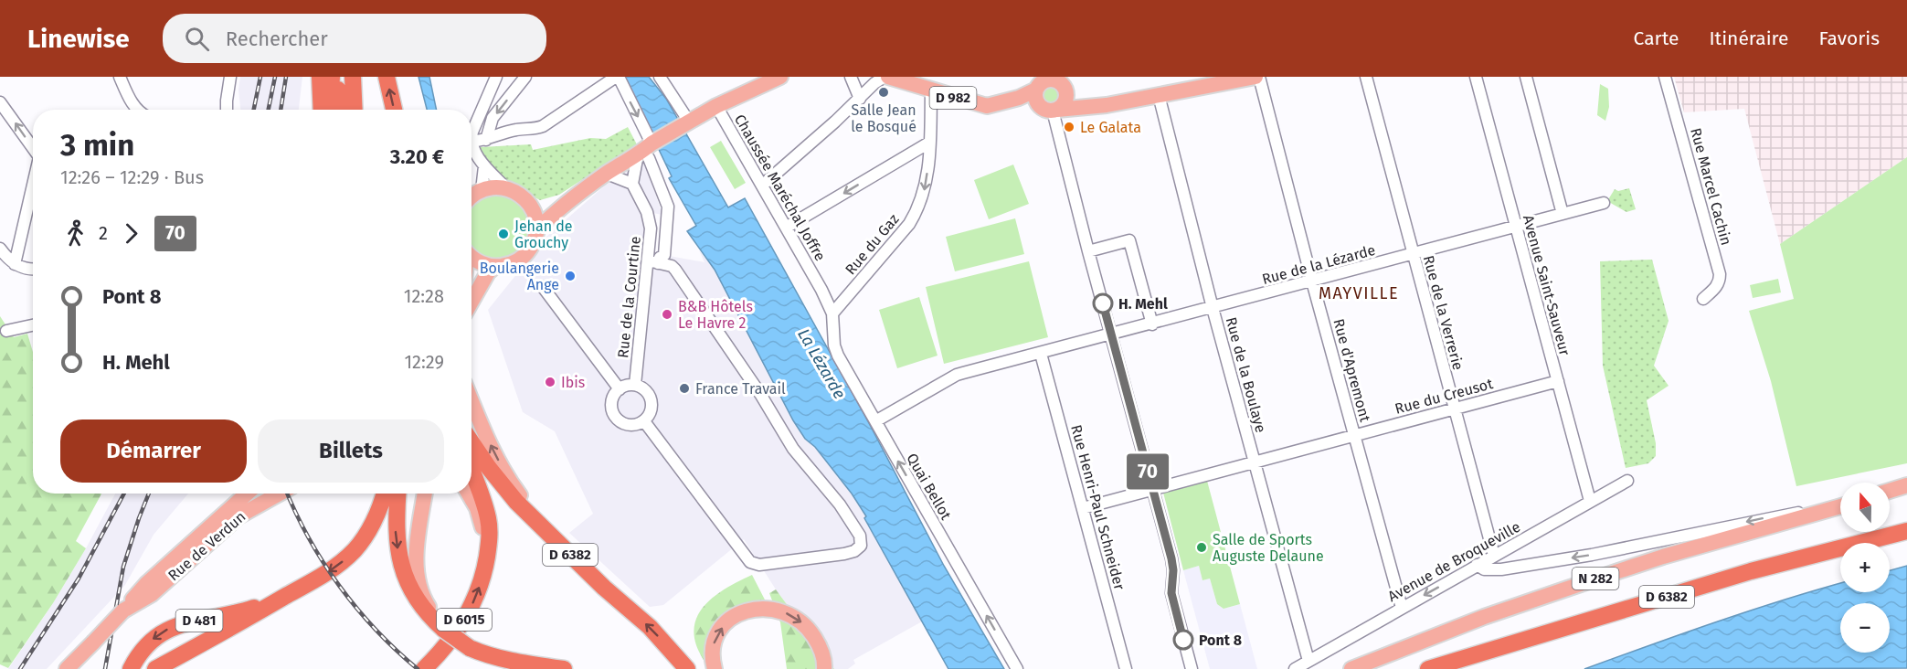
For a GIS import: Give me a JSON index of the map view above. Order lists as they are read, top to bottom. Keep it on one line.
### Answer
{"streets":{"highway":["D 6382","D 6015","D 481"],"main road":["D 982","Rue de Verdun","N 282"],"street":["Rue Marcel Cachin","Chaussée Maréchal Joffre","Rue du Gaz","Rue de la Lézarde","Avenue Saint-Sauveur","Rue de la Courtine","Rue de la Verrerie","Rue d'Apremont","Rue de la Boulaye","Rue du Creusot","Quai Bellot","Rue Henri-Paul Schneider","Avenue de Broqueville"]},"crossings":[["D 982","Rue du Gaz"],["Chaussée Maréchal Joffre","Rue du Gaz"],["Chaussée Maréchal Joffre","Quai Bellot"],["Rue du Gaz","Quai Bellot"],["Rue de la Lézarde","Avenue Saint-Sauveur"],["Rue de la Lézarde","Rue de la Verrerie"],["Rue de la Lézarde","Rue d'Apremont"],["Rue de la Lézarde","Rue de la Boulaye"],["Rue de la Lézarde","Quai Bellot"],["Rue de la Lézarde","Rue Henri-Paul Schneider"],["Avenue Saint-Sauveur","Rue du Creusot"],["Avenue Saint-Sauveur","Avenue de Broqueville"],["Rue de la Verrerie","Rue du Creusot"],["Rue de la Verrerie","Avenue de Broqueville"],["Rue d'Apremont","Rue du Creusot"],["Rue d'Apremont","Avenue de Broqueville"],["Rue de la Boulaye","Rue du Creusot"],["Rue de la Boulaye","Avenue de Broqueville"],["Rue du Creusot","Rue Henri-Paul Schneider"]],"one_way":["Rue du Gaz","Quai Bellot"],"districts":["MAYVILLE"],"water":["La Lézarde"],"places":["Salle Jean le Bosqué","Le Galata","Jehan de Grouchy","Boulangerie Ange","H. Mehl","B&B Hôtels Le Havre 2","Ibis","France Travail","Salle de Sports Auguste Delaune","Pont 8"],"lines":["bus line 70"],"north":"top","page":{"header":"Linewise","search":"Rechercher","nav":["Carte","Itinéraire","Favoris"],"on_map":"70","heading":["3 min","12:26 – 12:29 · Bus","3.20 €"],"legs":["2","70"],"list":[{"name":"Pont 8","value":"12:28"},{"name":"H. Mehl","value":"12:29"}],"buttons":["Démarrer","Billets"],"map_buttons":["+","−"]}}
